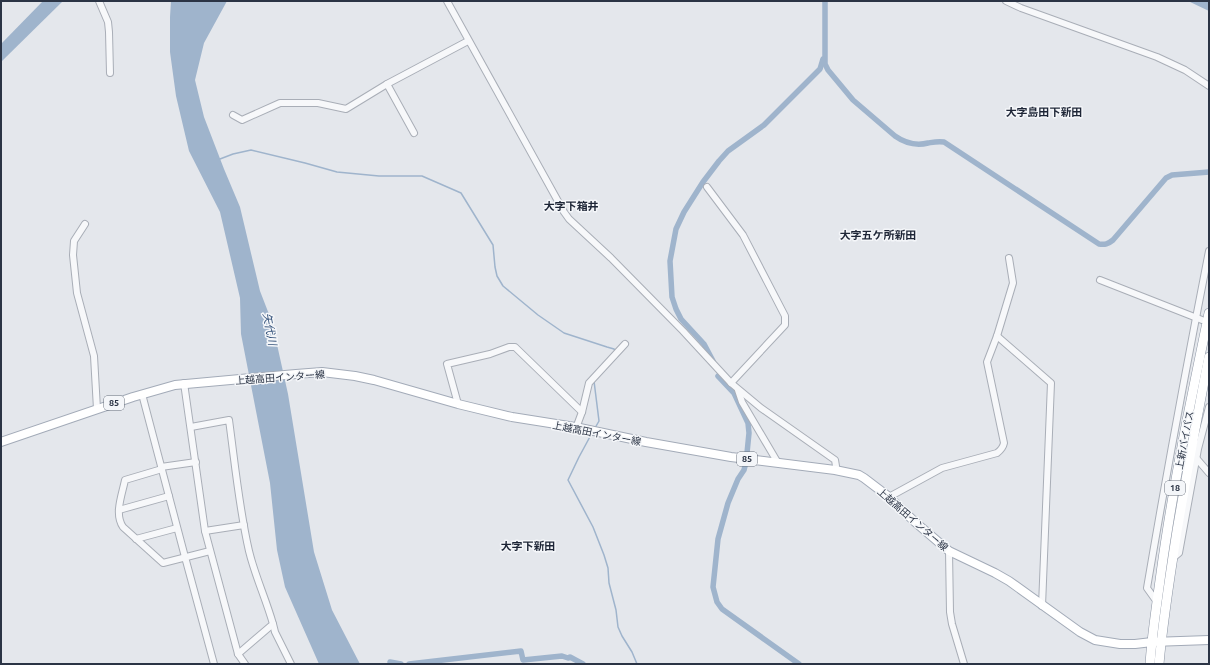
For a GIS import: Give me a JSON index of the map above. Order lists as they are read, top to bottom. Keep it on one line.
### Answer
{"streets":{"highway":["上新バイパス","18"],"main road":["上越高田インター線","85"]},"crossings":[["上越高田インター線","上新バイパス"]],"districts":["大字島田下新田","大字下箱井","大字五ケ所新田","大字下新田"],"water":["矢代川"]}
